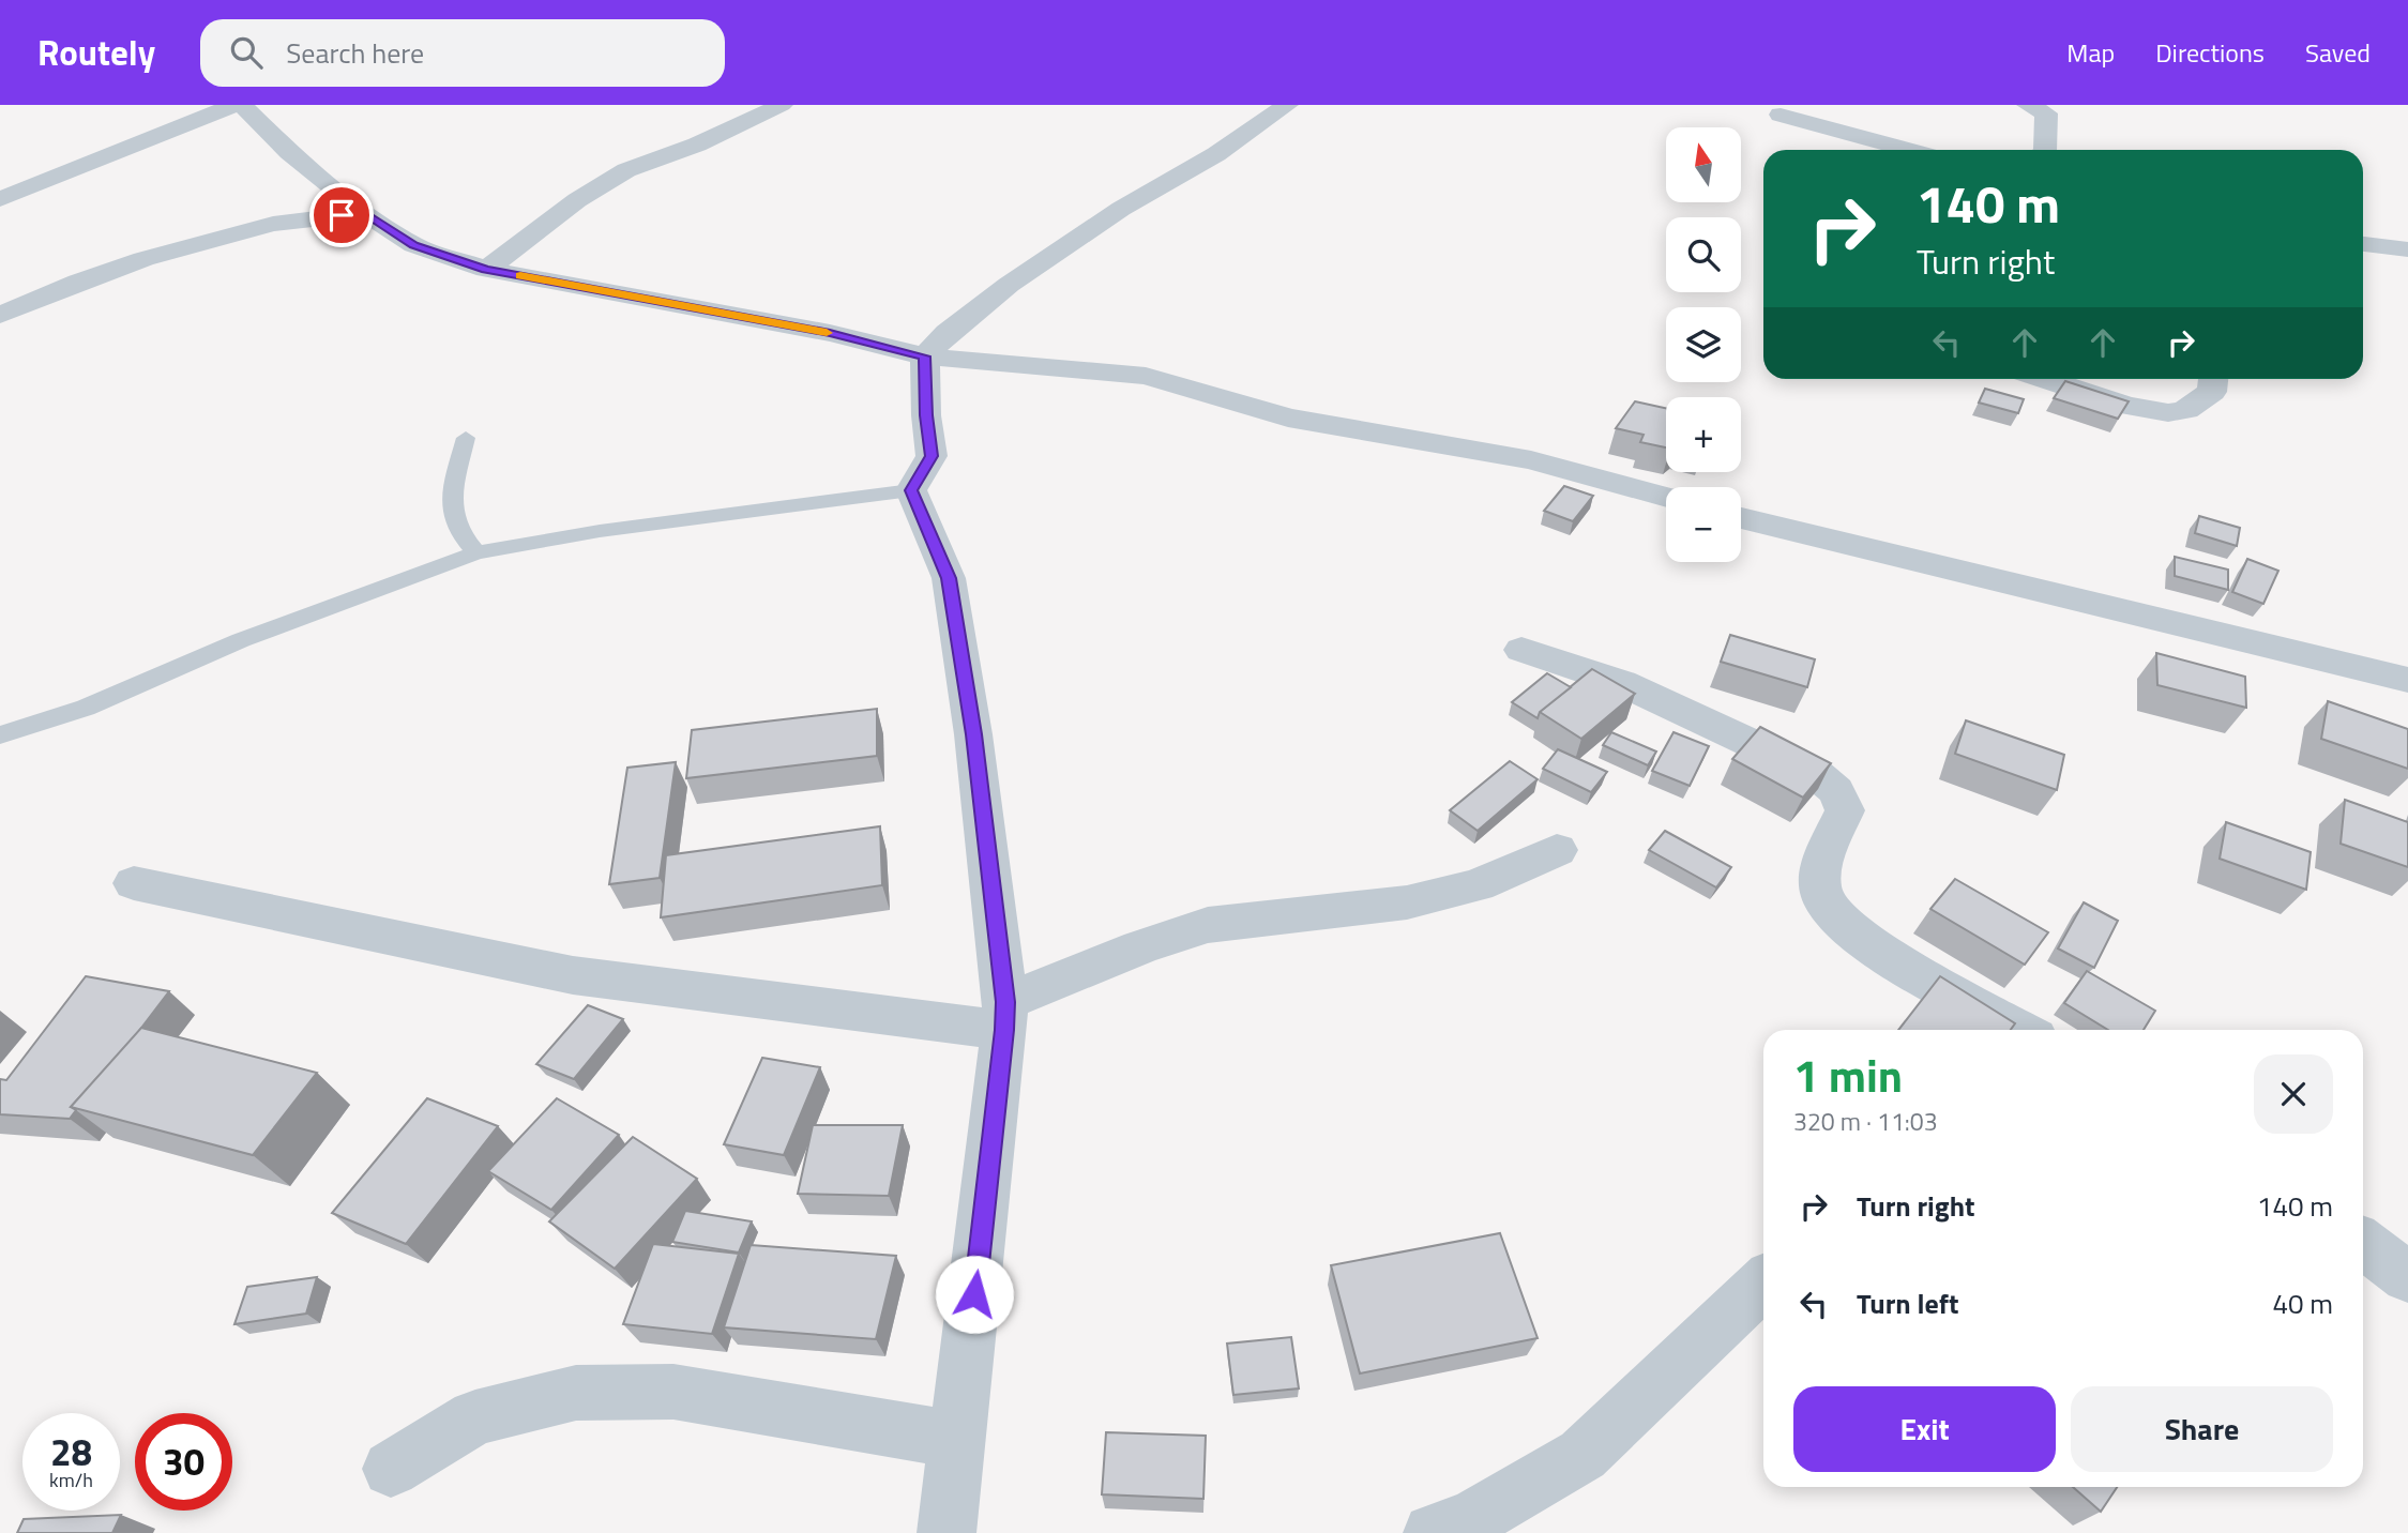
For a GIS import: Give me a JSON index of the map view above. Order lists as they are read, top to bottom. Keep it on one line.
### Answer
{"north":"top","page":{"header":"Routely","search":"Search here","nav":["Map","Directions","Saved"],"map_buttons":["+","−"],"turn":["140 m","Turn right"],"heading":["1 min","320 m · 11:03"],"list":[{"name":"Turn right","value":"140 m"},{"name":"Turn left","value":"40 m"}],"buttons":["Exit","Share"],"speed":"28 km/h","limit":"30"}}
